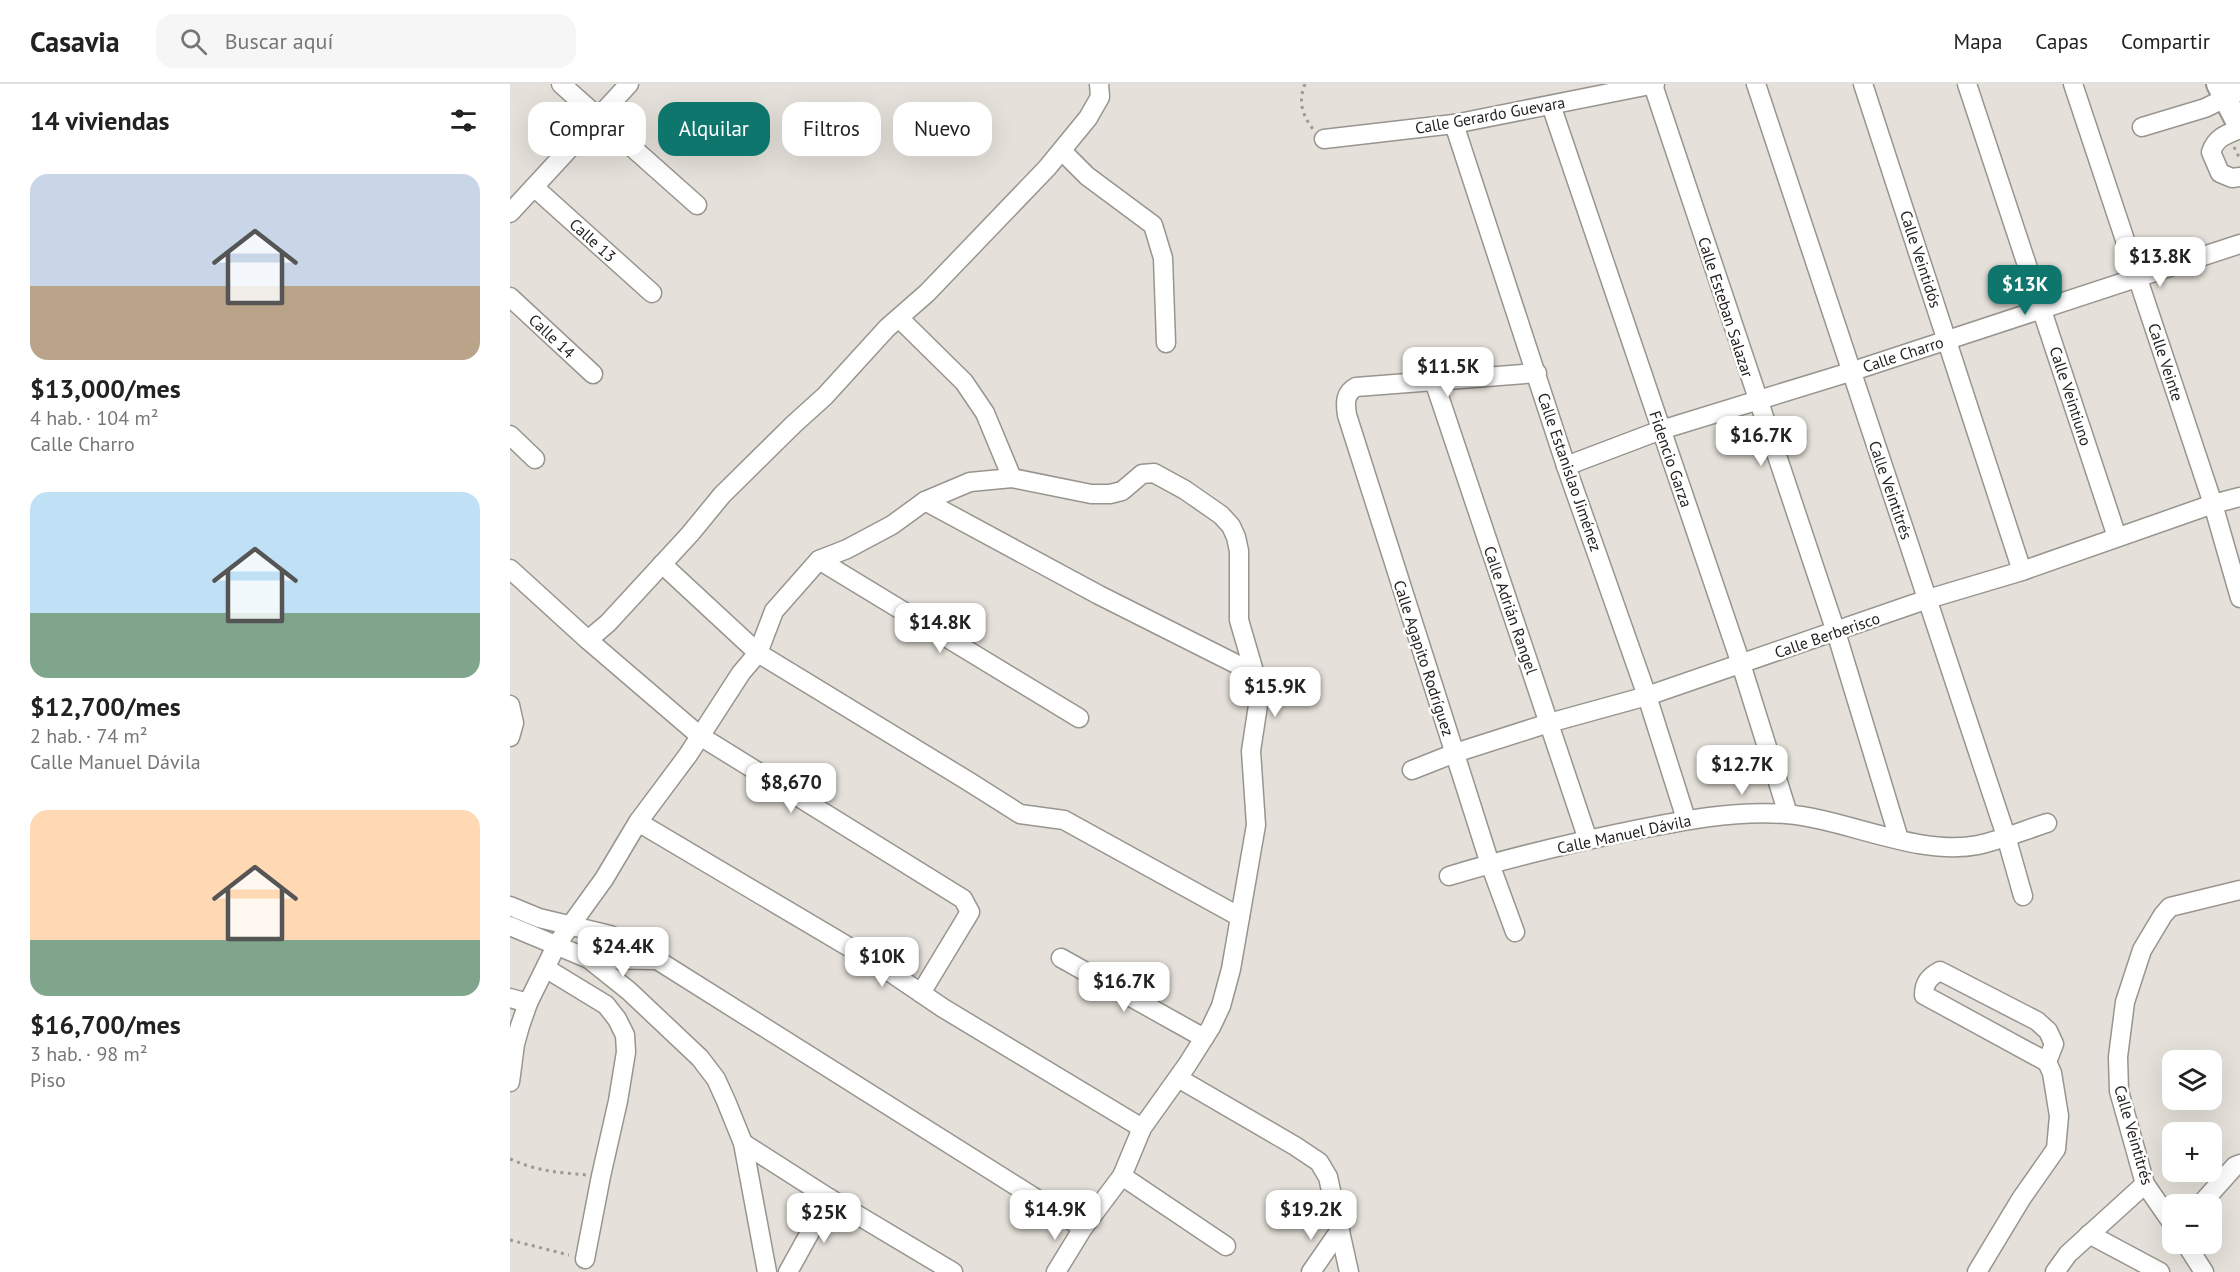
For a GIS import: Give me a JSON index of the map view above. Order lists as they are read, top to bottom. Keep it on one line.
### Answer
{"streets":{"street":["Calle Gerardo Guevara","Calle 13","Calle Veintidós","Calle Esteban Salazar","Calle 14","Calle Charro","Calle Veinte","Calle Veintiuno","Fidencio Garza","Calle Estanislao Jiménez","Calle Veintitrés","Calle Adrián Rangel","Calle Berberisco","Calle Agapito Rodríguez","Calle Manuel Dávila"]},"crossings":[["Calle Gerardo Guevara","Calle Esteban Salazar"],["Calle Gerardo Guevara","Fidencio Garza"],["Calle Gerardo Guevara","Calle Estanislao Jiménez"],["Calle Veintidós","Calle Charro"],["Calle Veintidós","Calle Berberisco"],["Calle Esteban Salazar","Calle Charro"],["Calle Esteban Salazar","Calle Berberisco"],["Calle Esteban Salazar","Calle Manuel Dávila"],["Calle Charro","Calle Veinte"],["Calle Charro","Calle Veintiuno"],["Calle Charro","Fidencio Garza"],["Calle Charro","Calle Estanislao Jiménez"],["Calle Charro","Calle Veintitrés"],["Calle Veinte","Calle Berberisco"],["Calle Veintiuno","Calle Berberisco"],["Fidencio Garza","Calle Berberisco"],["Fidencio Garza","Calle Manuel Dávila"],["Calle Estanislao Jiménez","Calle Berberisco"],["Calle Estanislao Jiménez","Calle Manuel Dávila"],["Calle Veintitrés","Calle Berberisco"],["Calle Veintitrés","Calle Manuel Dávila"],["Calle Adrián Rangel","Calle Berberisco"],["Calle Adrián Rangel","Calle Agapito Rodríguez"],["Calle Adrián Rangel","Calle Manuel Dávila"],["Calle Berberisco","Calle Agapito Rodríguez"],["Calle Agapito Rodríguez","Calle Manuel Dávila"]],"page":{"header":"Casavia","search":"Buscar aquí","nav":["Mapa","Capas","Compartir"],"heading":"14 viviendas","chip":["Comprar","Alquilar","Filtros","Nuevo"],"list":[{"name":"$13,000/mes","note":"4 hab. · 104 m² · Calle Charro"},{"name":"$12,700/mes","note":"2 hab. · 74 m² · Calle Manuel Dávila"},{"name":"$16,700/mes","note":"3 hab. · 98 m² · Piso"}],"price":["$13.8K","$13K","$11.5K","$16.7K","$14.8K","$15.9K","$12.7K","$8,670","$24.4K","$10K","$16.7K","$14.9K","$19.2K","$25K"],"map_buttons":["+","−"]}}
